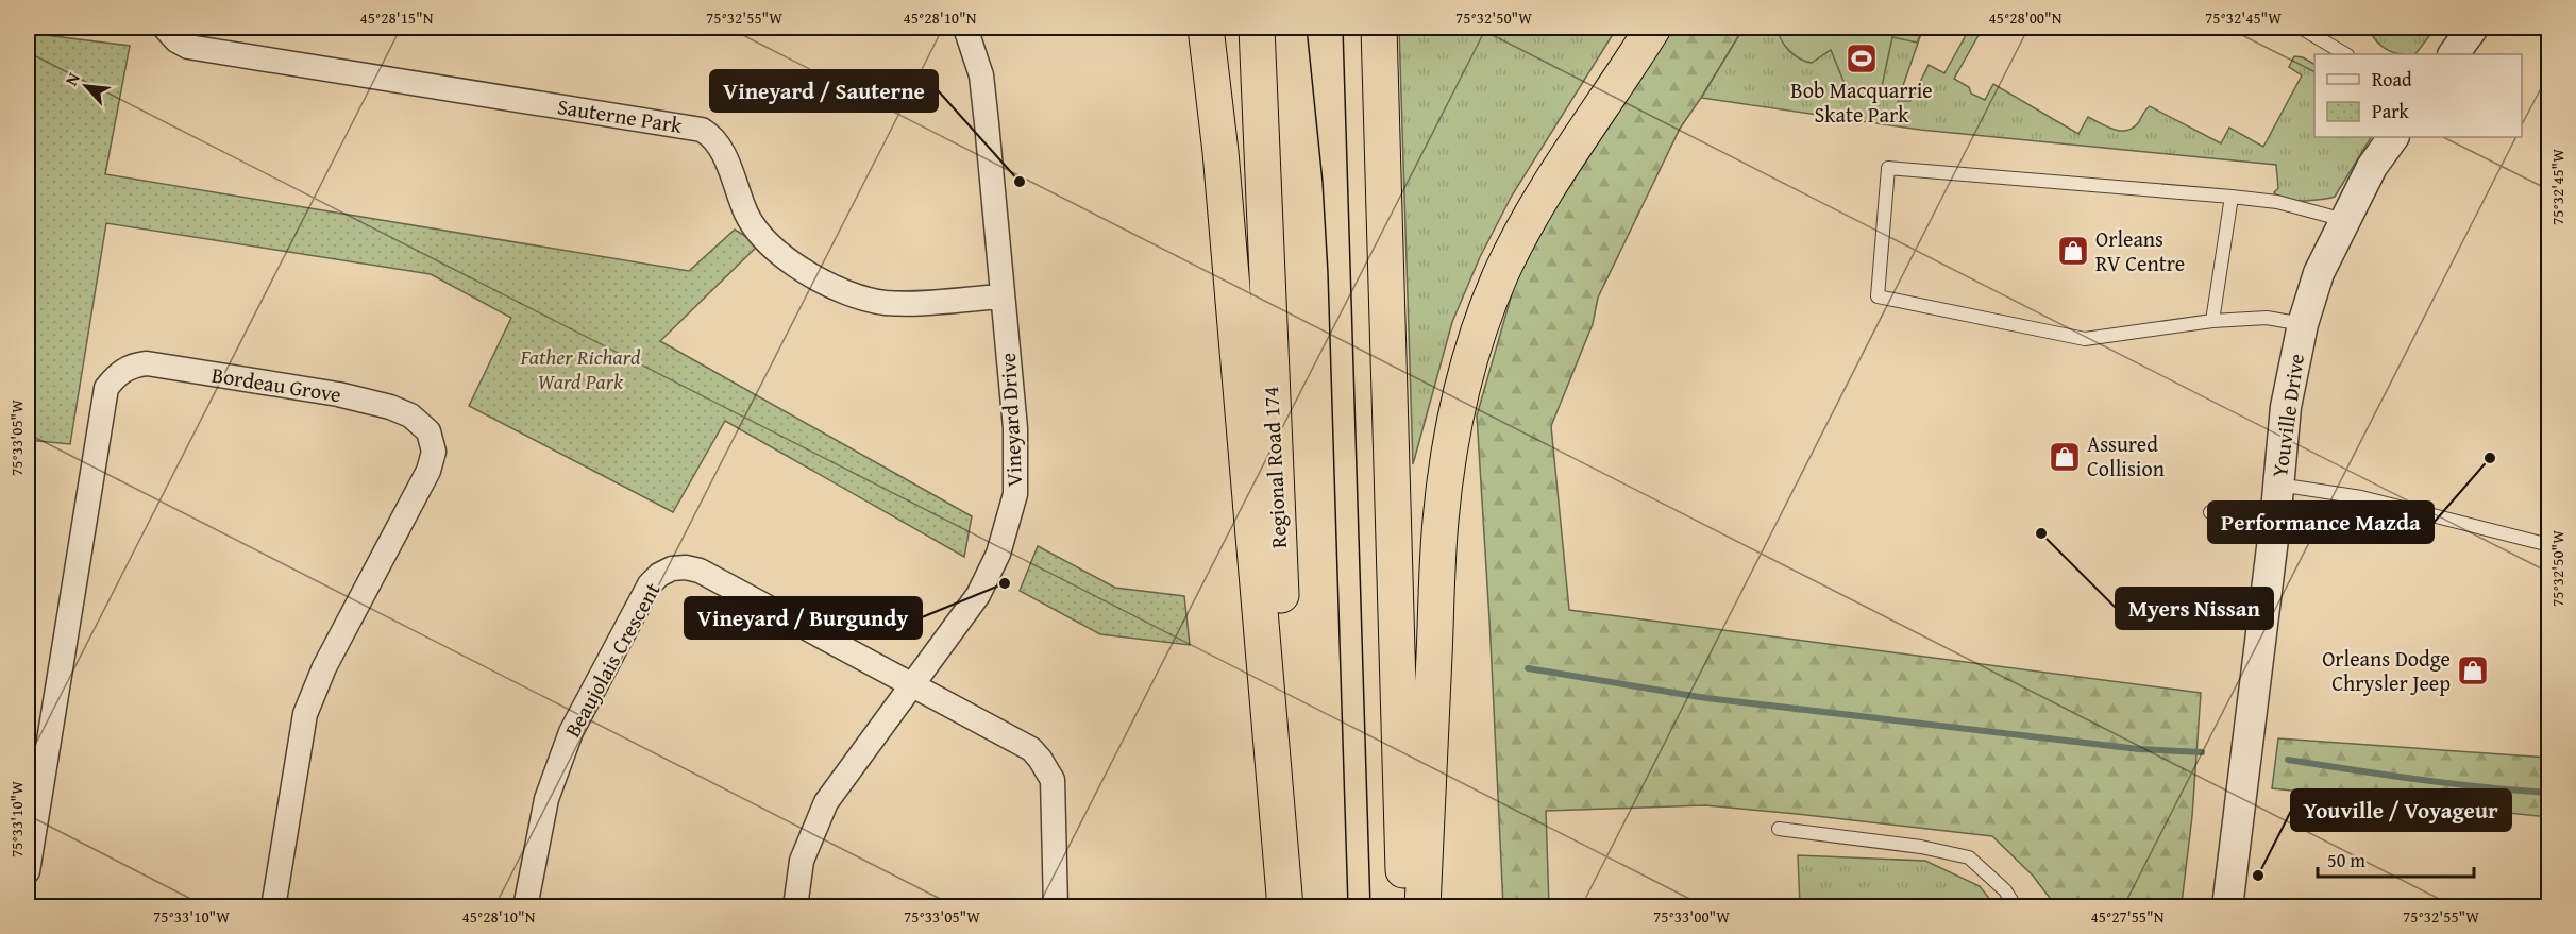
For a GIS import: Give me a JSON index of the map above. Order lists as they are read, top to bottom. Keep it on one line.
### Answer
{"streets":{"highway":["Regional Road 174"],"street":["Sauterne Park","Bordeau Grove","Youville Drive","Vineyard Drive","Beaujolais Crescent"]},"crossings":[["Sauterne Park","Vineyard Drive"],["Vineyard Drive","Beaujolais Crescent"]],"parks":["Father Richard Ward Park"],"places":{"sports":["Bob Macquarrie Skate Park"],"other":["Vineyard / Sauterne","Performance Mazda","Myers Nissan","Vineyard / Burgundy","Youville / Voyageur"],"shop":["Orleans RV Centre","Assured Collision","Orleans Dodge Chrysler Jeep"]},"legend":["Road","Park"],"scale_bar":"50 m","north":"top left","coordinates":["45°28'15\"N","75°32'55\"W","45°28'10\"N","75°32'50\"W","45°28'00\"N","75°32'45\"W","75°33'05\"W","75°33'10\"W","75°33'00\"W","45°27'55\"N"]}
